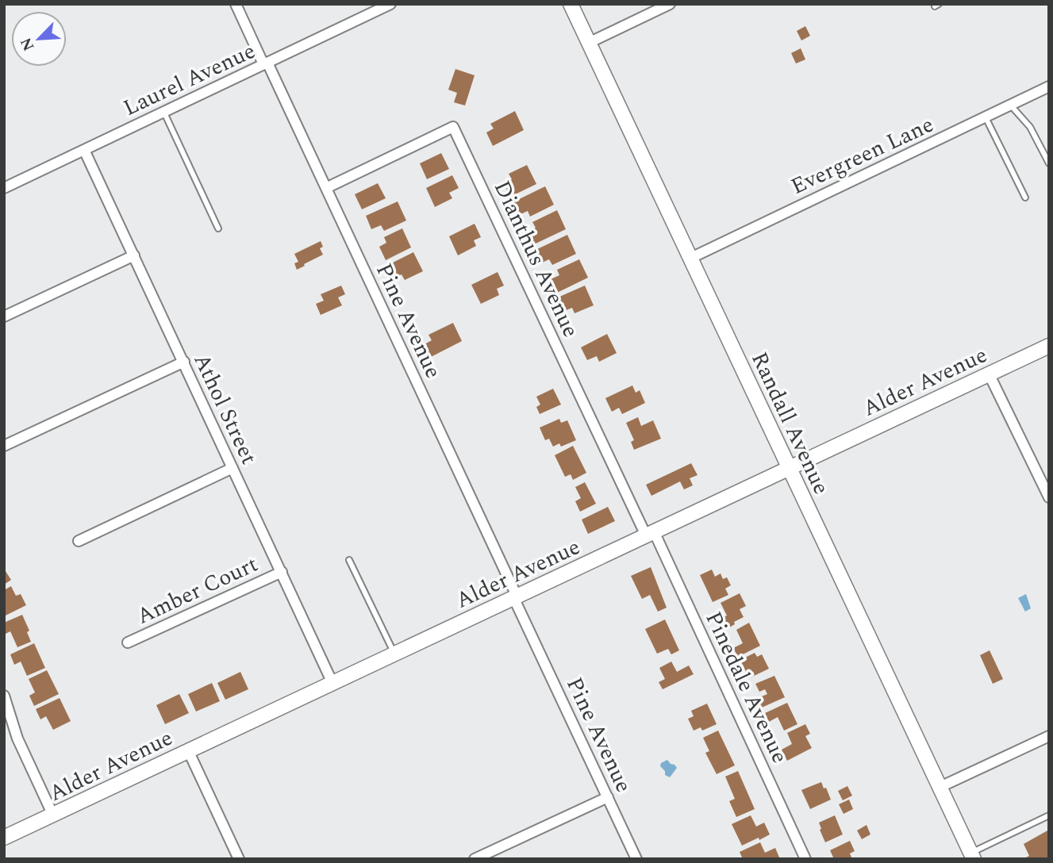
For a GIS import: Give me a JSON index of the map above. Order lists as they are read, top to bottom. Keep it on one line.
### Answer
{"streets":{"main road":["Alder Avenue","Randall Avenue"],"street":["Laurel Avenue","Evergreen Lane","Dianthus Avenue","Pine Avenue","Athol Street","Amber Court","Pinedale Avenue"]},"crossings":[["Laurel Avenue","Pine Avenue"],["Laurel Avenue","Athol Street"],["Evergreen Lane","Randall Avenue"],["Dianthus Avenue","Pine Avenue"],["Dianthus Avenue","Alder Avenue"],["Dianthus Avenue","Pinedale Avenue"],["Pine Avenue","Alder Avenue"],["Alder Avenue","Athol Street"],["Alder Avenue","Randall Avenue"],["Alder Avenue","Pinedale Avenue"],["Athol Street","Amber Court"]],"north":"bottom left"}
